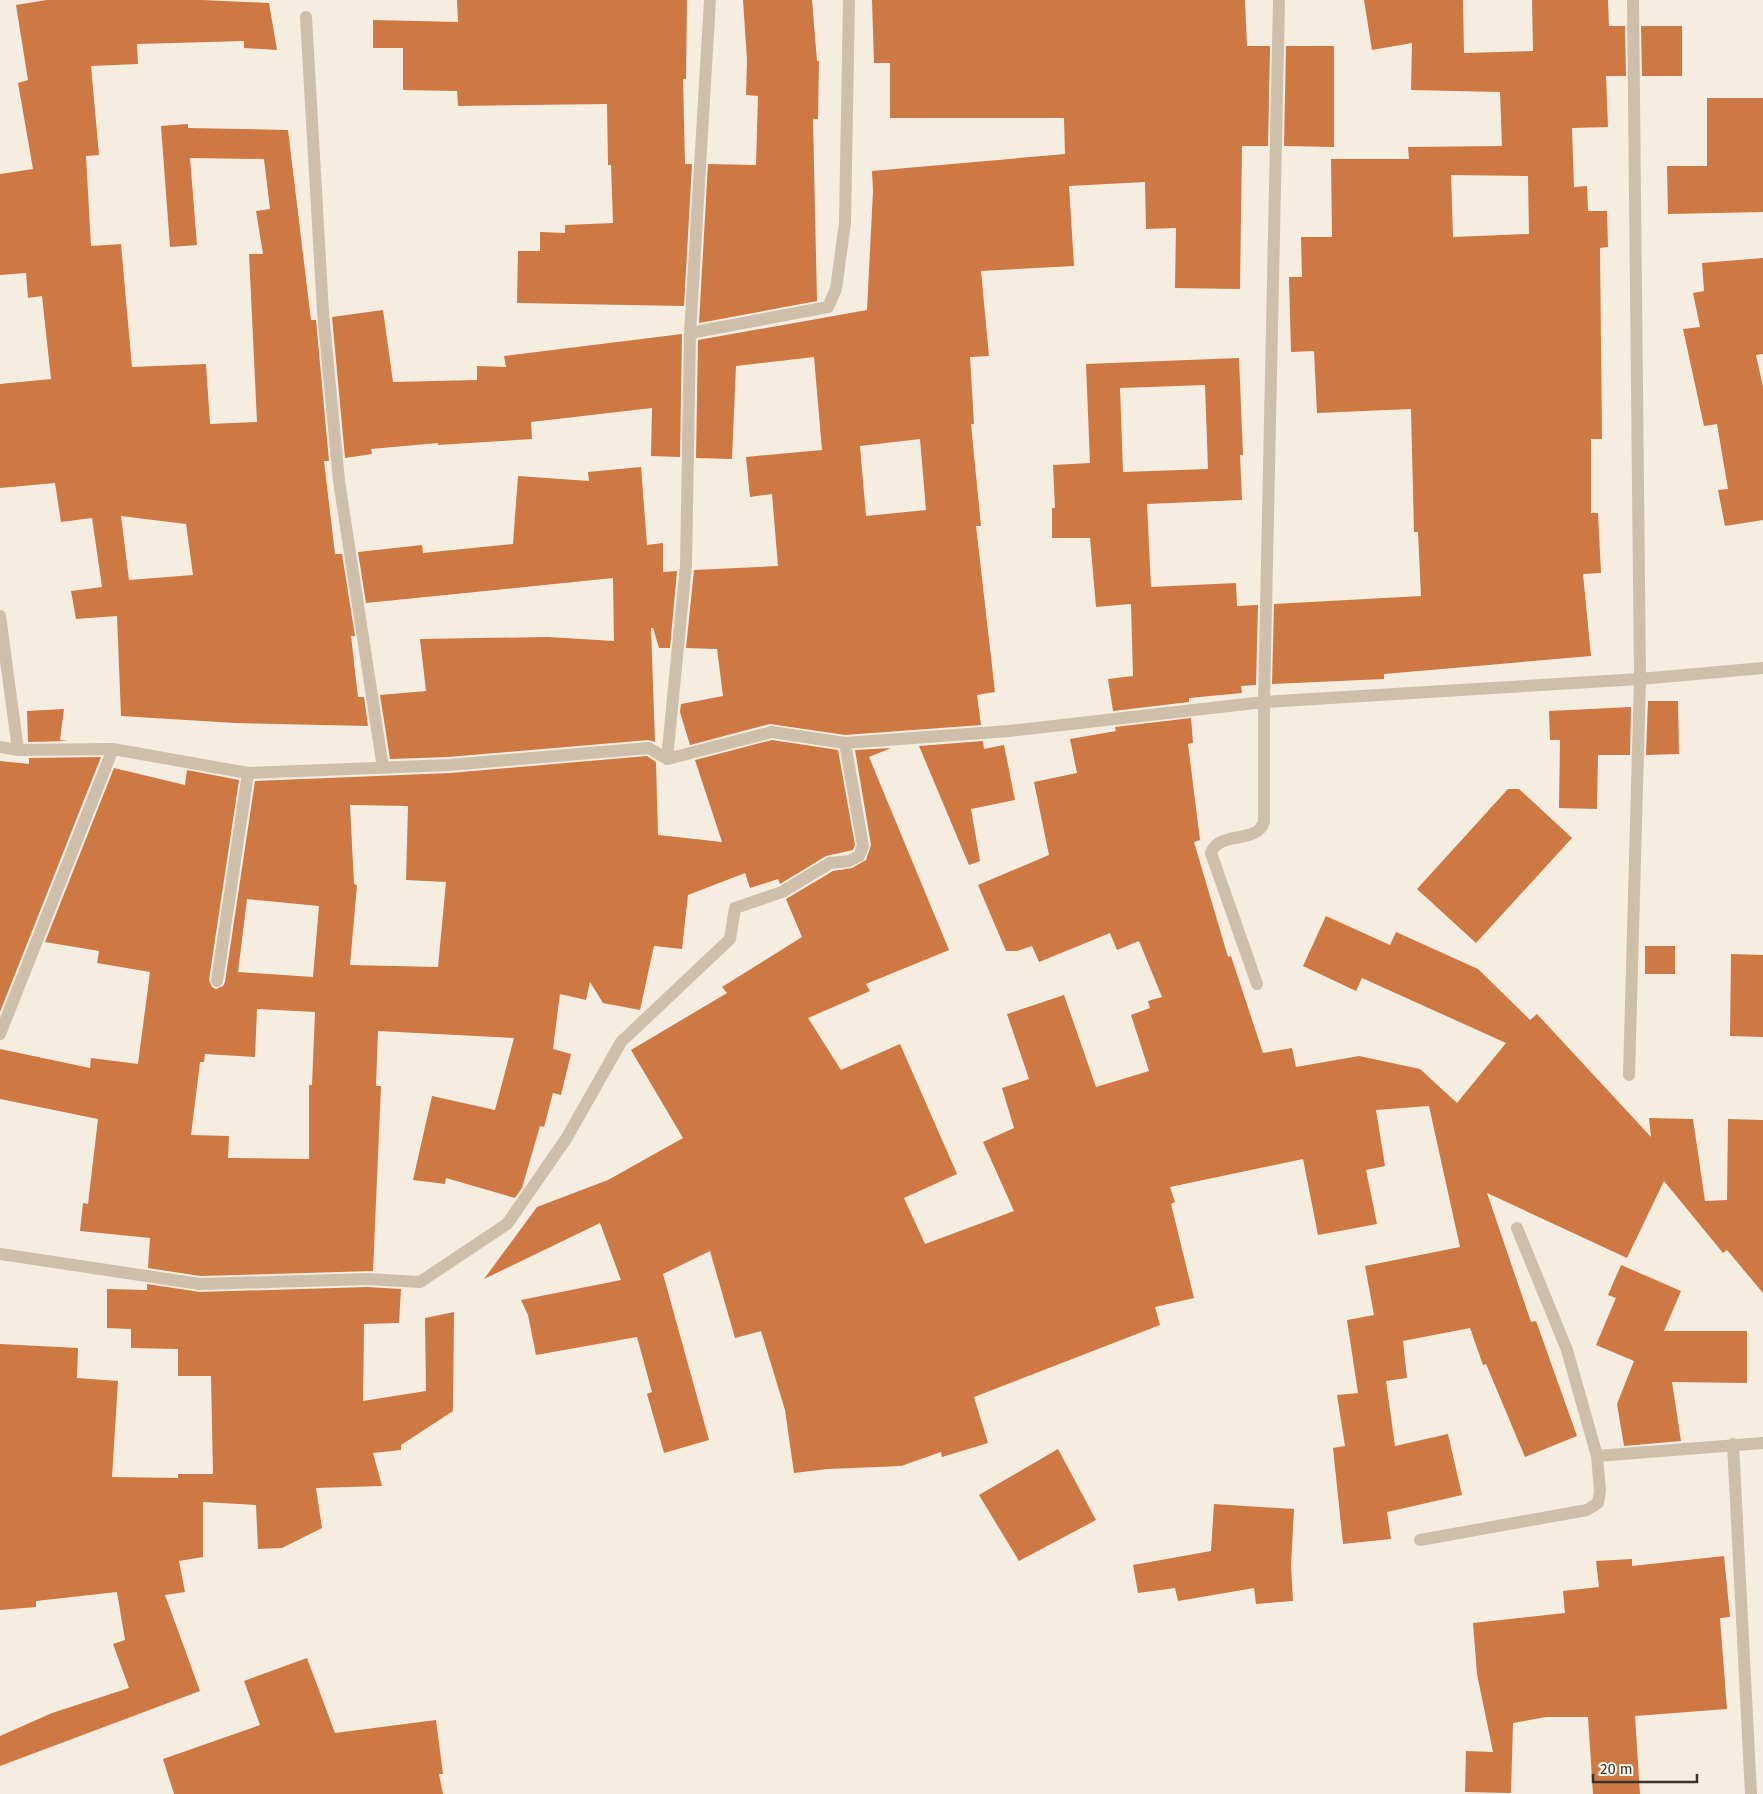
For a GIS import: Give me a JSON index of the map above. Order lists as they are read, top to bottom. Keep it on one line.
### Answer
{"scale_bar":"20 m"}
